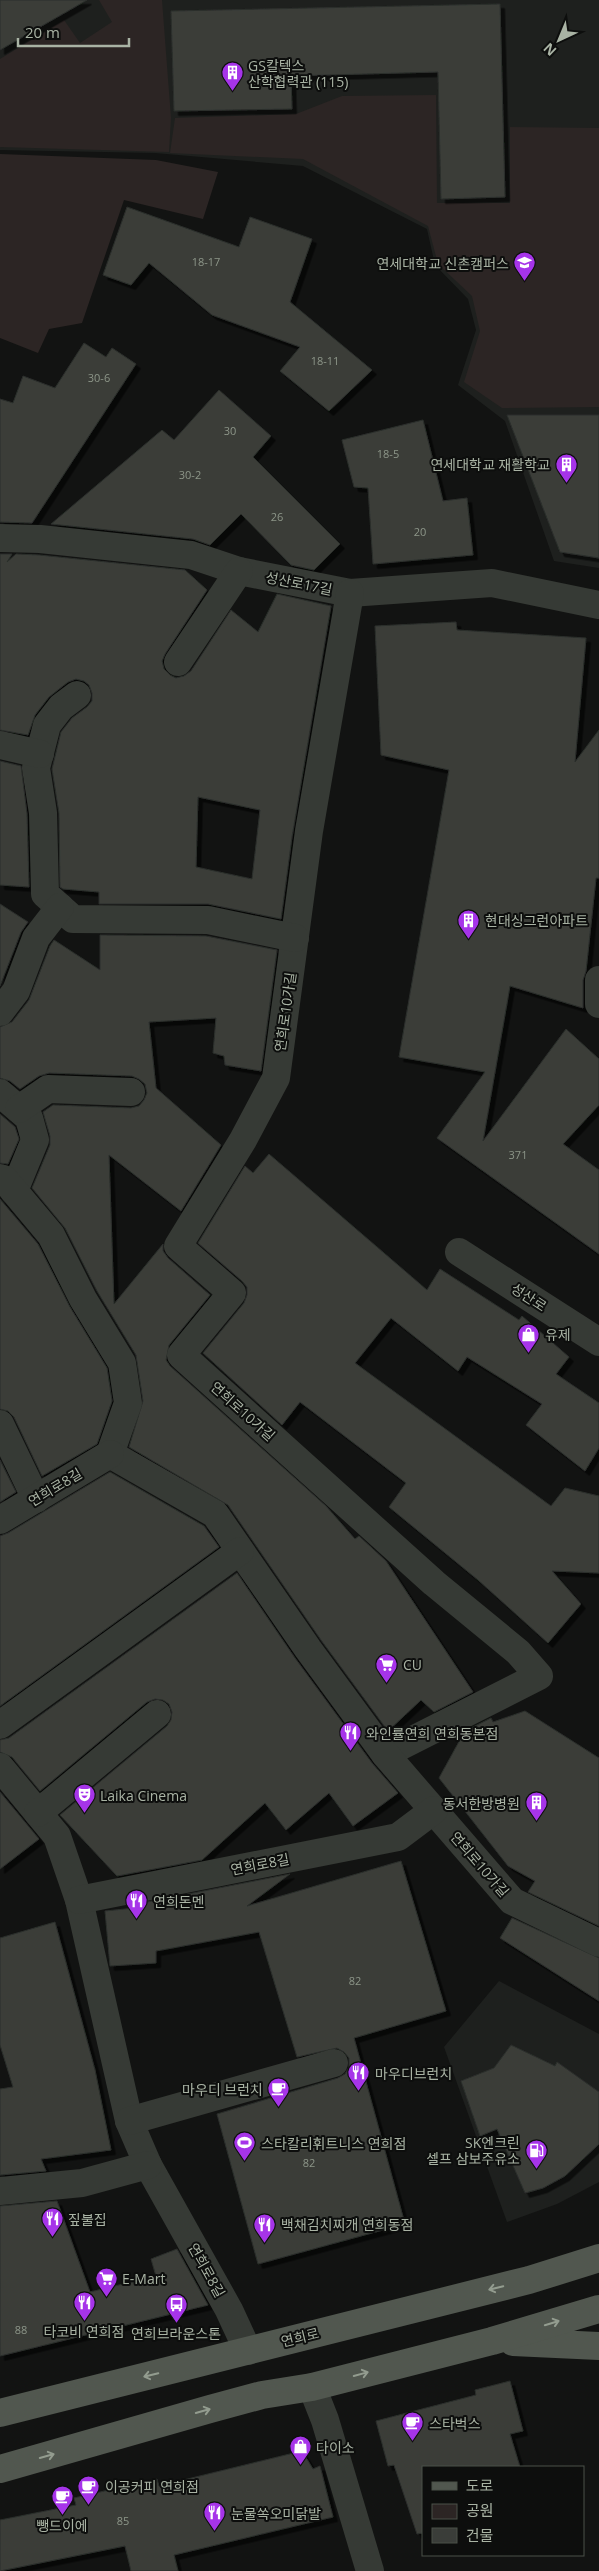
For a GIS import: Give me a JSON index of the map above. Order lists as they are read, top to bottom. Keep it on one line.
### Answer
{"streets":{"main road":["연희로"],"street":["성산로17길","연희로10가길","성산로","연희로8길"]},"crossings":[["성산로17길","연희로10가길"],["연희로10가길","연희로8길"],["연희로8길","연희로"]],"places":{"building":["GS칼텍스 산학협력관 (115)","연세대학교 재활학교","현대싱그런아파트","동서한방병원"],"school or university":["연세대학교 신촌캠퍼스"],"shop":["유제","다이소"],"supermarket":["CU","E-Mart"],"restaurant":["와인률연희 연희동본점","연희돈멘","마우디브런치","짚불집","백채김치찌개 연희동점","타코비 연희점","눈물쏙오미닭발"],"theatre":["Laika Cinema"],"cafe":["마우디 브런치","스타벅스","이공커피 연희점","뺑드이에"],"sports":["스타칼리휘트니스 연희점"],"fuel station":["SK엔크린 셀프 삼보주유소"],"bus stop":["연희브라운스톤"]},"house_numbers":["18-17","18-11","30-6","30","18-5","30-2","26","20","371","82","82","88","85"],"legend":["도로","공원","건물"],"scale_bar":"20 m","north":"bottom left"}
